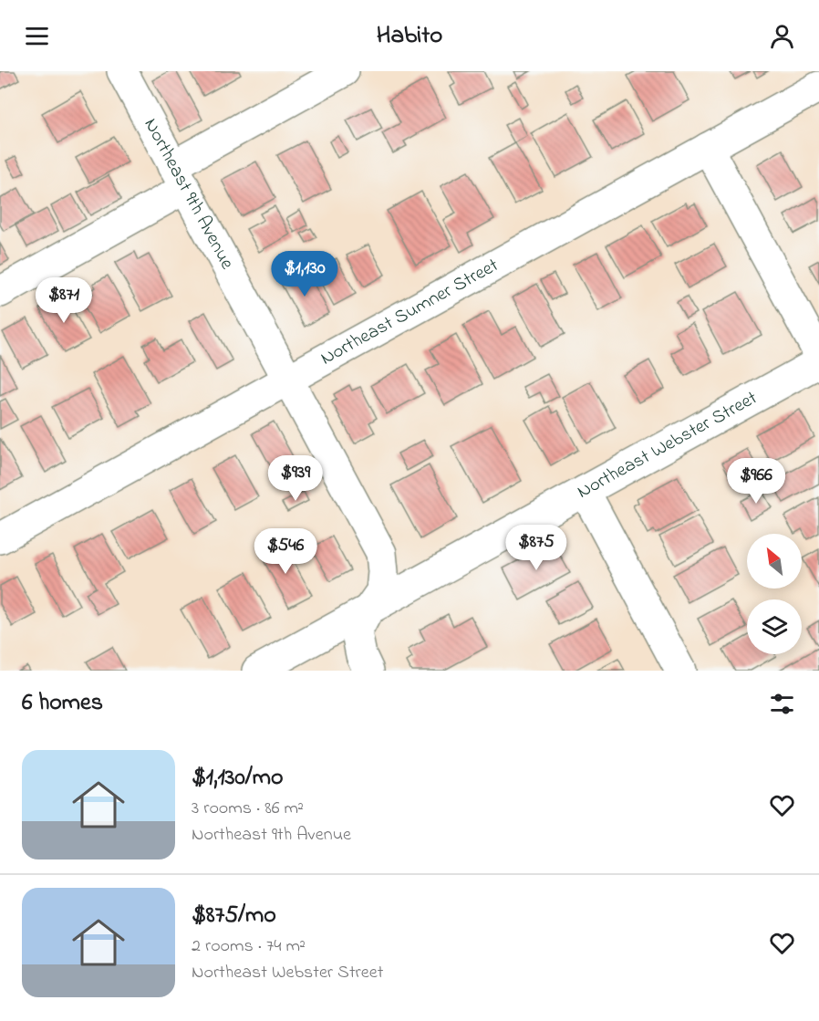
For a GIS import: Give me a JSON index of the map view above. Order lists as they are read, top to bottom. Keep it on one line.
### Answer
{"streets":{"street":["Northeast 9th Avenue","Northeast Sumner Street","Northeast Webster Street"]},"crossings":[["Northeast 9th Avenue","Northeast Sumner Street"],["Northeast 9th Avenue","Northeast Webster Street"]],"north":"top left","page":{"header":"Habito","price":["$1,130","$871","$939","$966","$875","$546"],"heading":"6 homes","list":[{"name":"$1,130/mo","note":"3 rooms · 86 m² · Northeast 9th Avenue"},{"name":"$875/mo","note":"2 rooms · 74 m² · Northeast Webster Street"}]}}
